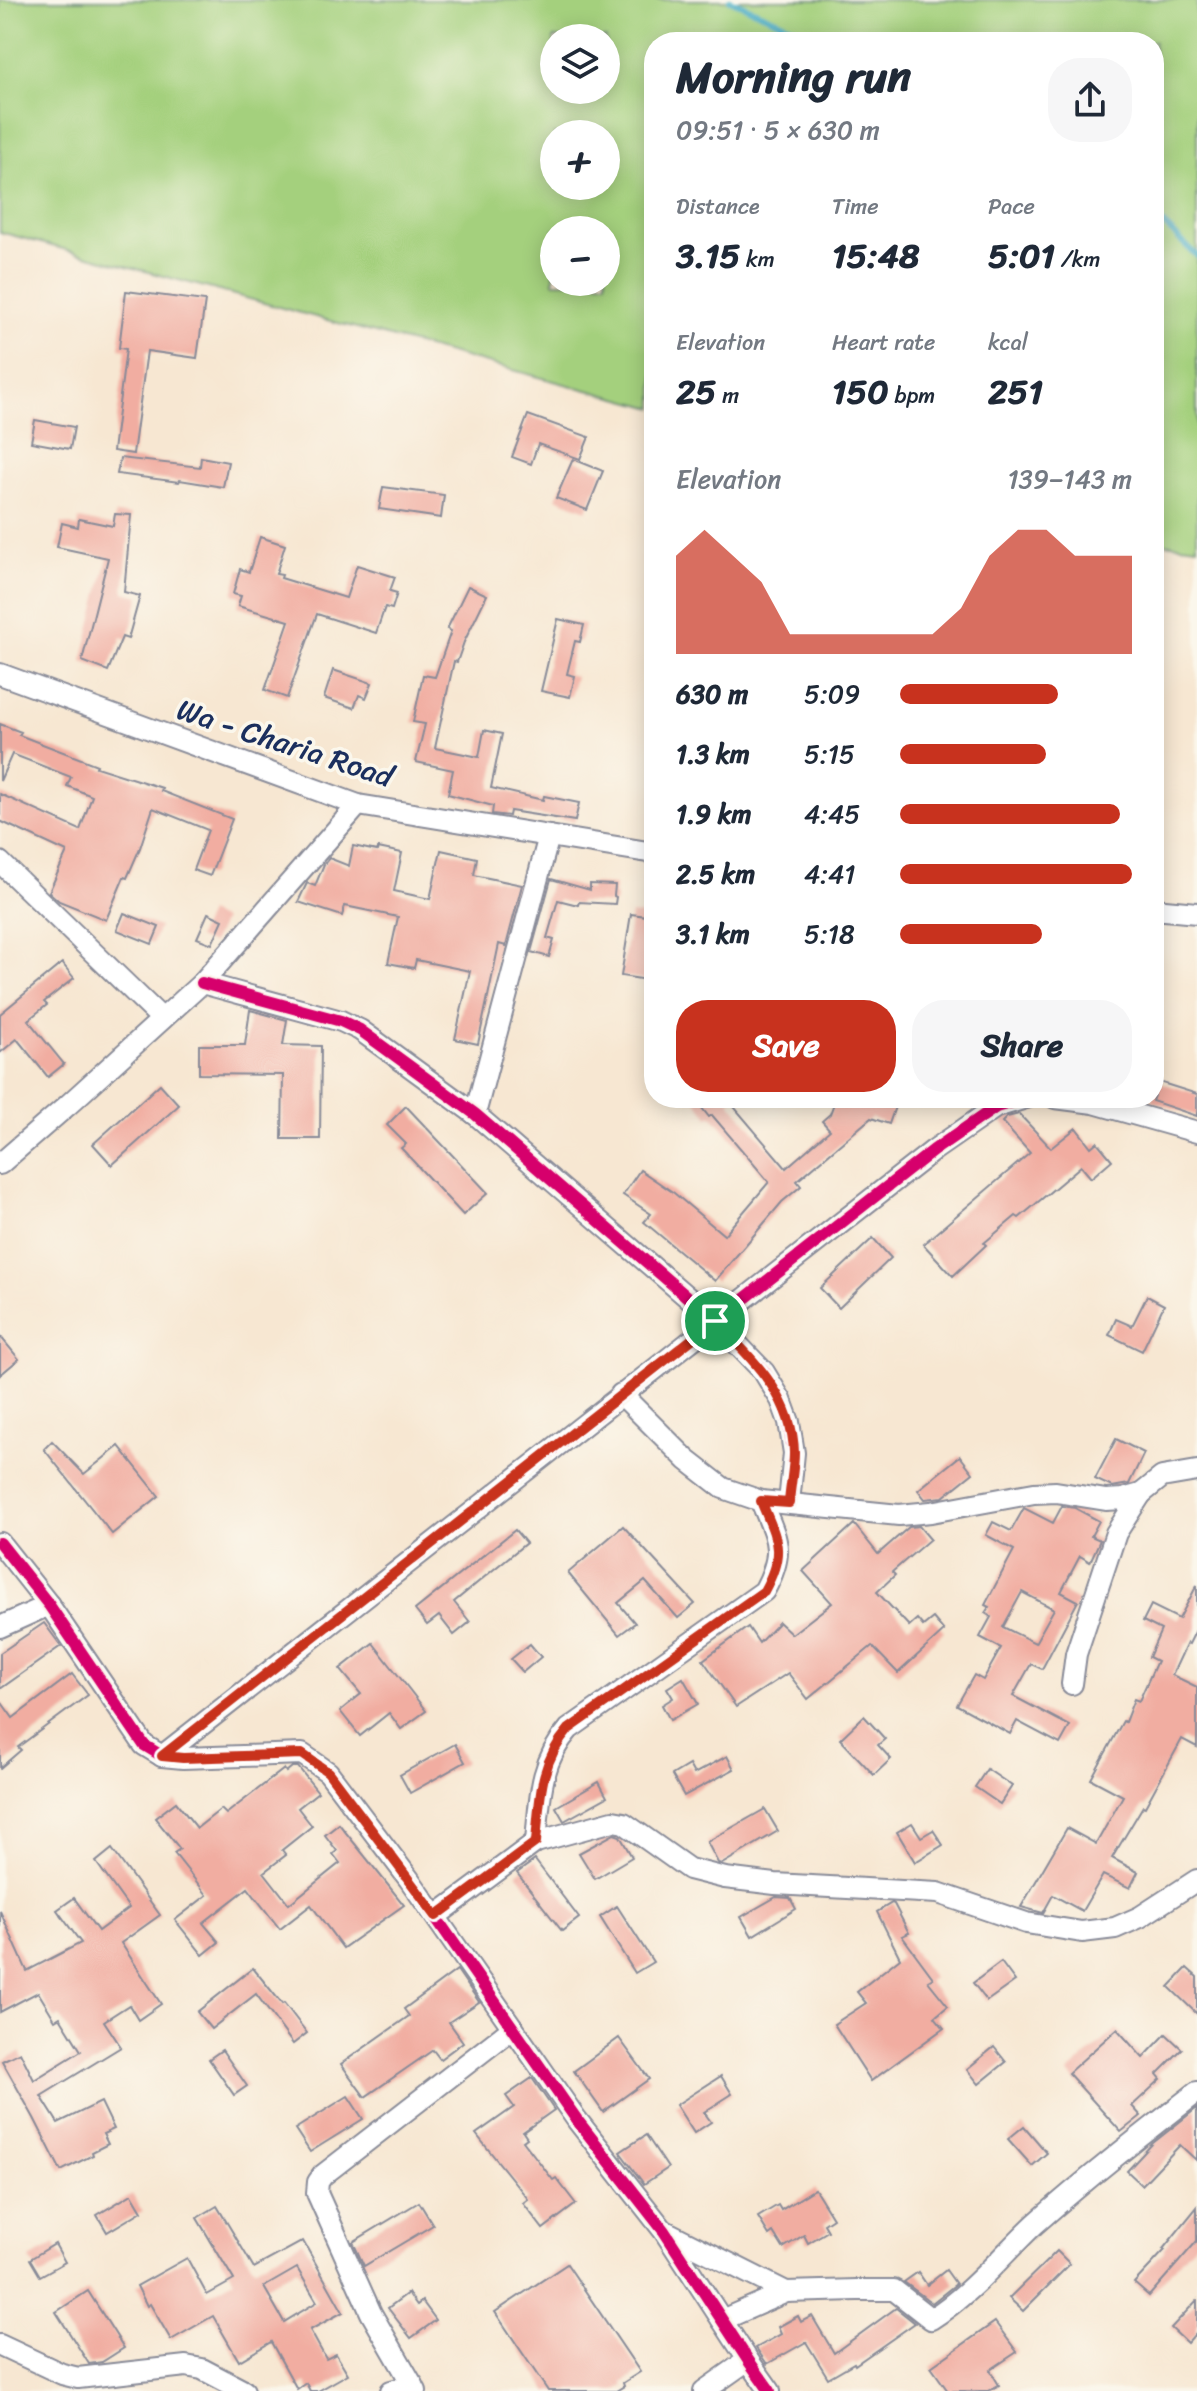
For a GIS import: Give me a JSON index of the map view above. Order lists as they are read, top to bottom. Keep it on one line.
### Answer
{"streets":{"street":["Wa - Charia Road"]},"page":{"map_buttons":["+","−"],"heading":["Morning run","09:51 · 5 × 630 m"],"stats":[["Distance","3.15 km"],["Time","15:48"],["Pace","5:01 /km"],["Elevation","25 m"],["Heart rate","150 bpm"],["kcal","251"]],"chart":["Elevation","139–143 m"],"list":[{"name":"630 m","note":"5:09"},{"name":"1.3 km","note":"5:15"},{"name":"1.9 km","note":"4:45"},{"name":"2.5 km","note":"4:41"},{"name":"3.1 km","note":"5:18"}],"buttons":["Save","Share"]}}
